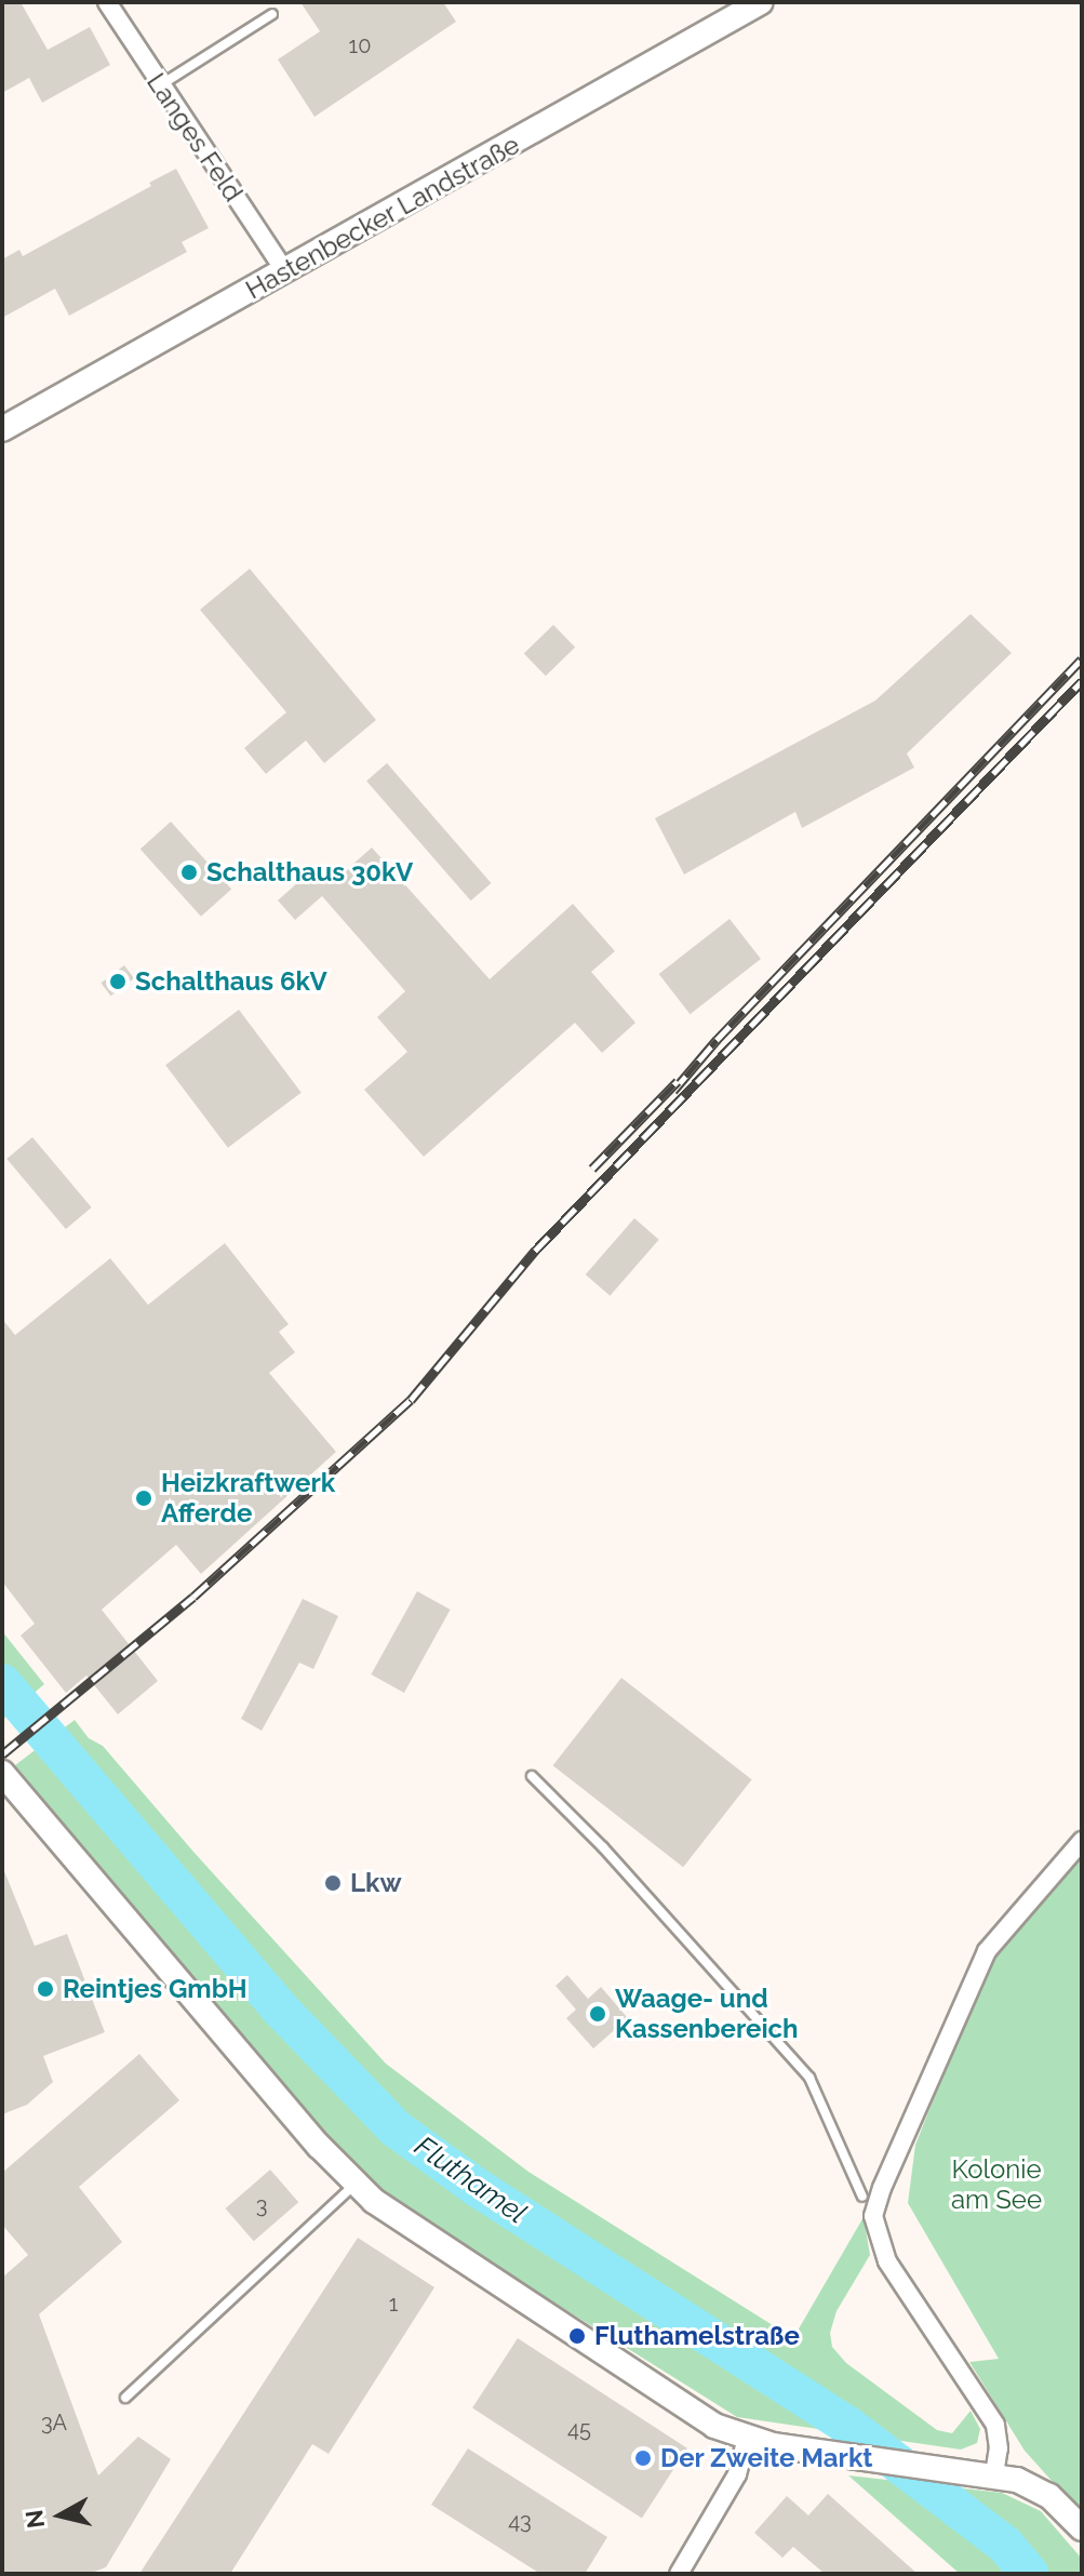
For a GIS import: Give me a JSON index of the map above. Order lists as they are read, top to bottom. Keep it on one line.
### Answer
{"streets":{"main road":["Hastenbecker Landstraße"],"street":["Langes Feld"]},"crossings":[["Langes Feld","Hastenbecker Landstraße"]],"water":["Fluthamel"],"parks":["Kolonie am See"],"places":["Schalthaus 30kV","Schalthaus 6kV","Heizkraftwerk Afferde","Lkw","Reintjes GmbH","Waage- und Kassenbereich","Fluthamelstraße","Der Zweite Markt"],"house_numbers":["10","3","1","3A","45","43"],"north":"left"}
